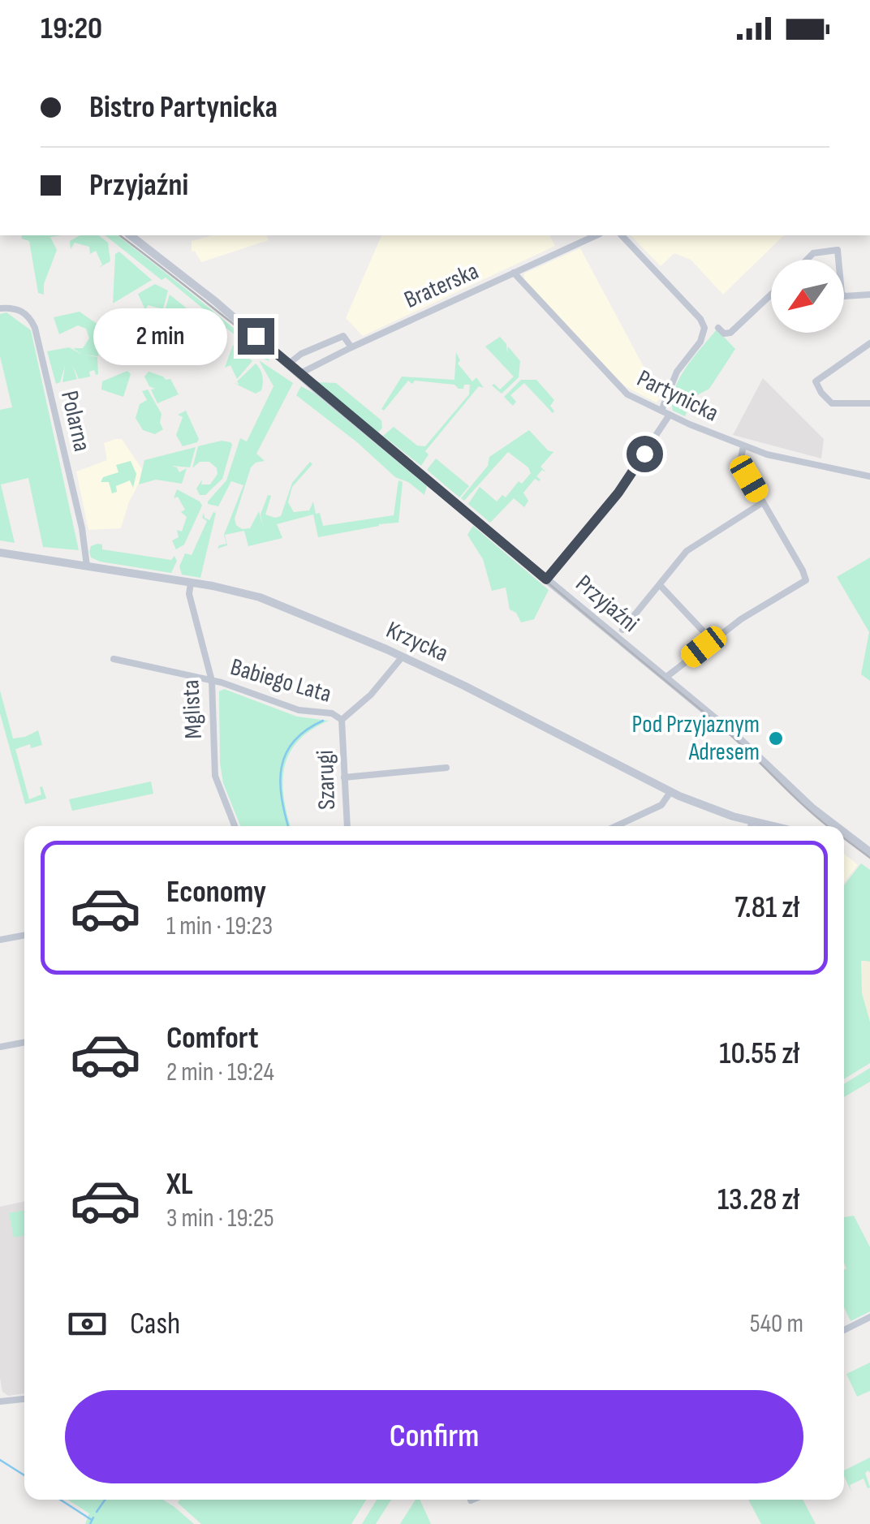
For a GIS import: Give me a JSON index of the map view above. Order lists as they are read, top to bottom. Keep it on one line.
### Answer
{"streets":{"street":["Braterska","Partynicka","Polarna","Przyjaźni","Krzycka","Babiego Lata","Mglista","Szarugi"]},"crossings":[["Braterska","Partynicka"],["Braterska","Przyjaźni"],["Polarna","Krzycka"],["Krzycka","Mglista"],["Krzycka","Szarugi"],["Babiego Lata","Mglista"],["Babiego Lata","Szarugi"]],"places":["Pod Przyjaznym Adresem"],"north":"bottom left","page":{"status":"19:20","banner":["Bistro Partynicka","Przyjaźni"],"bubble":"2 min","list":[{"name":"Economy","note":"1 min · 19:23","value":"7.81 zł"},{"name":"Comfort","note":"2 min · 19:24","value":"10.55 zł"},{"name":"XL","note":"3 min · 19:25","value":"13.28 zł"}],"pay":["Cash","540 m"],"buttons":"Confirm"}}
